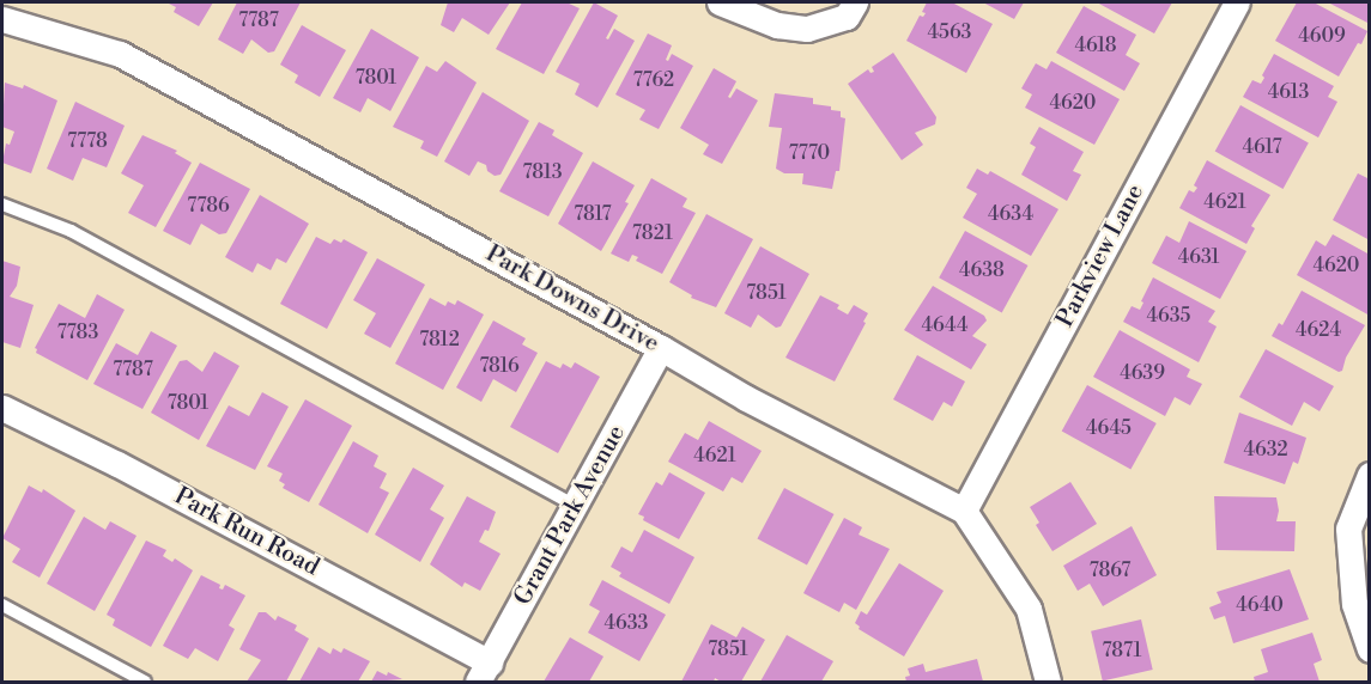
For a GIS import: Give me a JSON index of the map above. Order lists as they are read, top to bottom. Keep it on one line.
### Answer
{"streets":{"street":["Parkview Lane","Park Downs Drive","Grant Park Avenue","Park Run Road"]},"crossings":[["Parkview Lane","Park Downs Drive"],["Park Downs Drive","Grant Park Avenue"],["Grant Park Avenue","Park Run Road"]],"house_numbers":["7787","4563","4609","4618","7801","7762","4613","4620","7778","4617","7770","7813","4621","7786","7817","4634","7821","4631","4620","4638","7851","4635","4644","4624","7783","7812","7816","7787","4639","7801","4645","4632","4621","7867","4640","4633","7851","7871"]}
